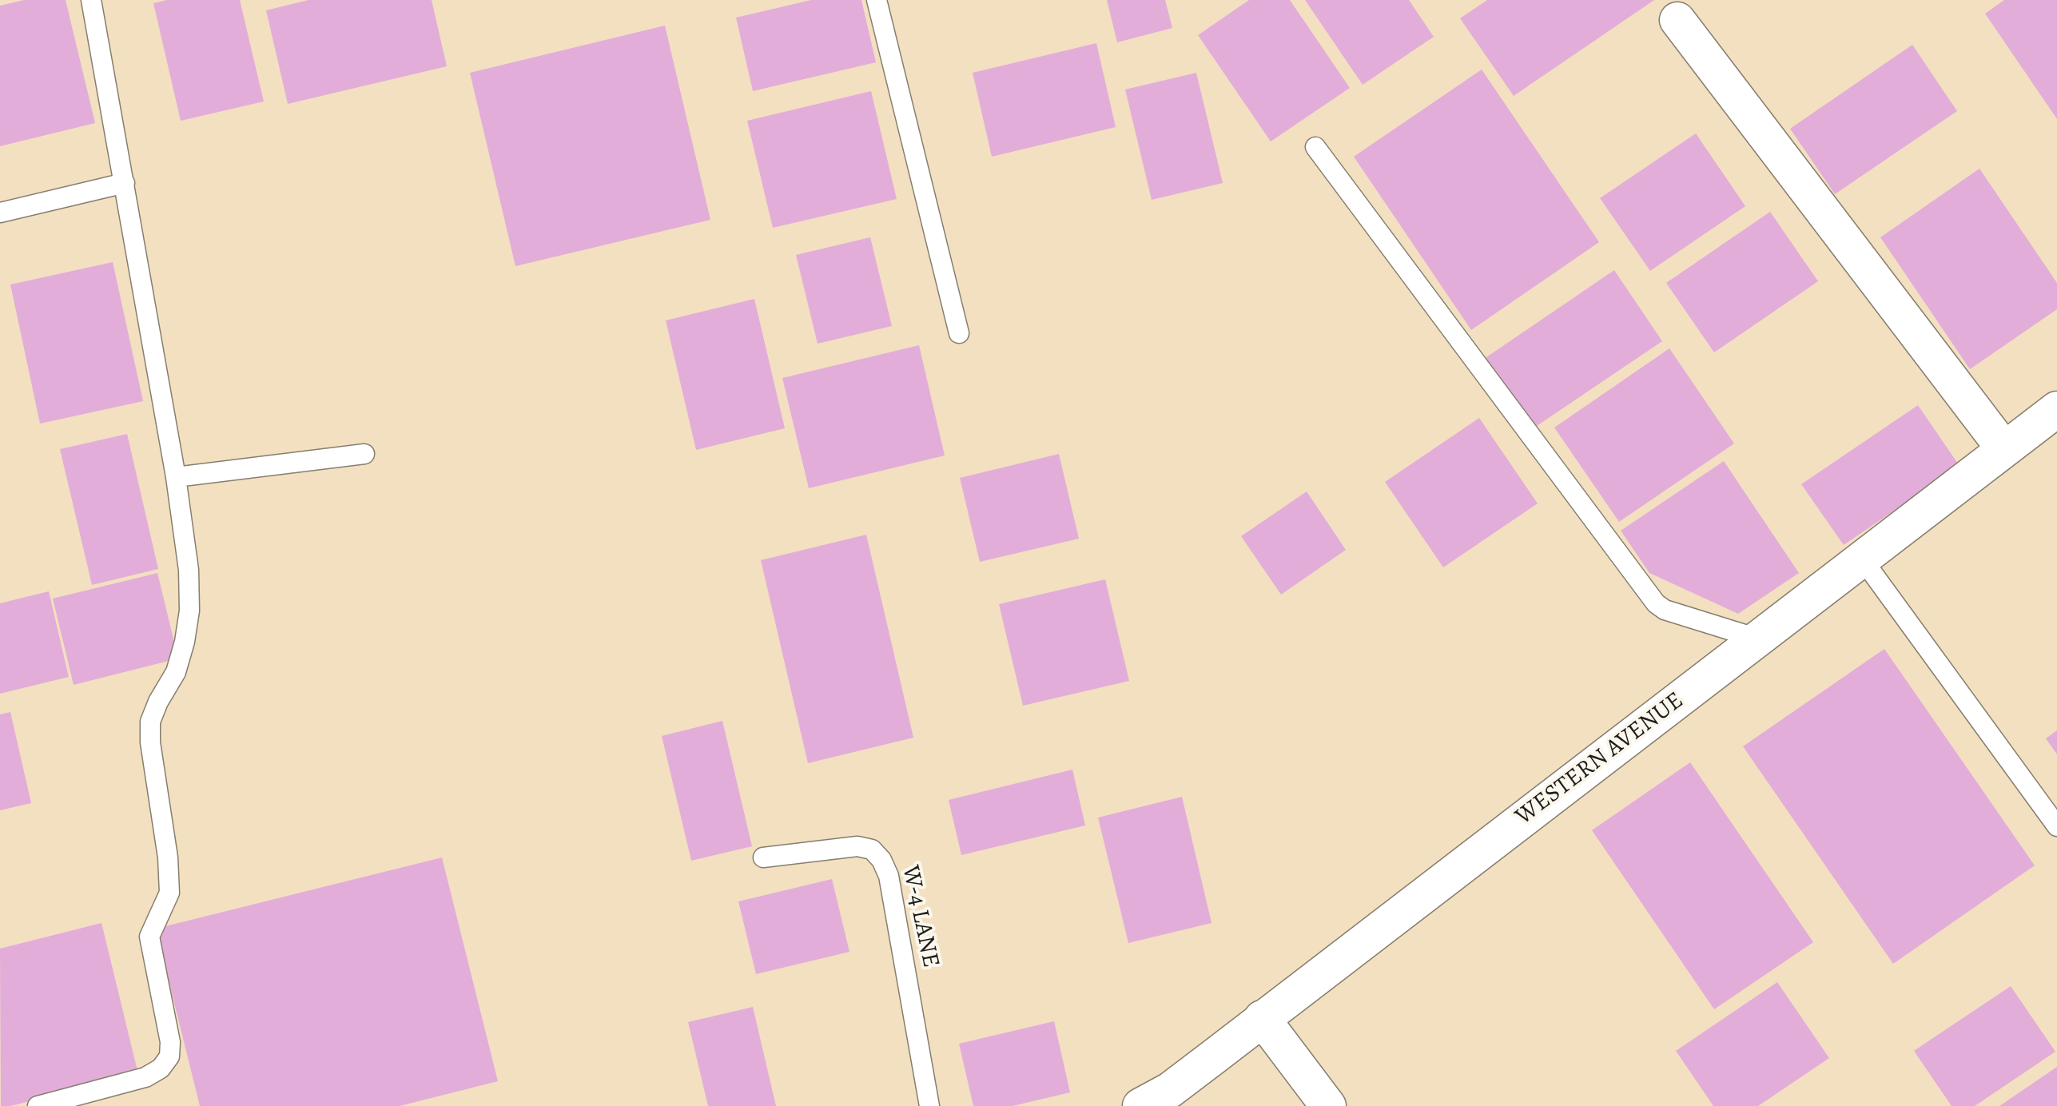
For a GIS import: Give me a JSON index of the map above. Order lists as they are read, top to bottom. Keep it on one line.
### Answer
{"streets":{"street":["WESTERN AVENUE"],"lane":["W-4 LANE"]}}
